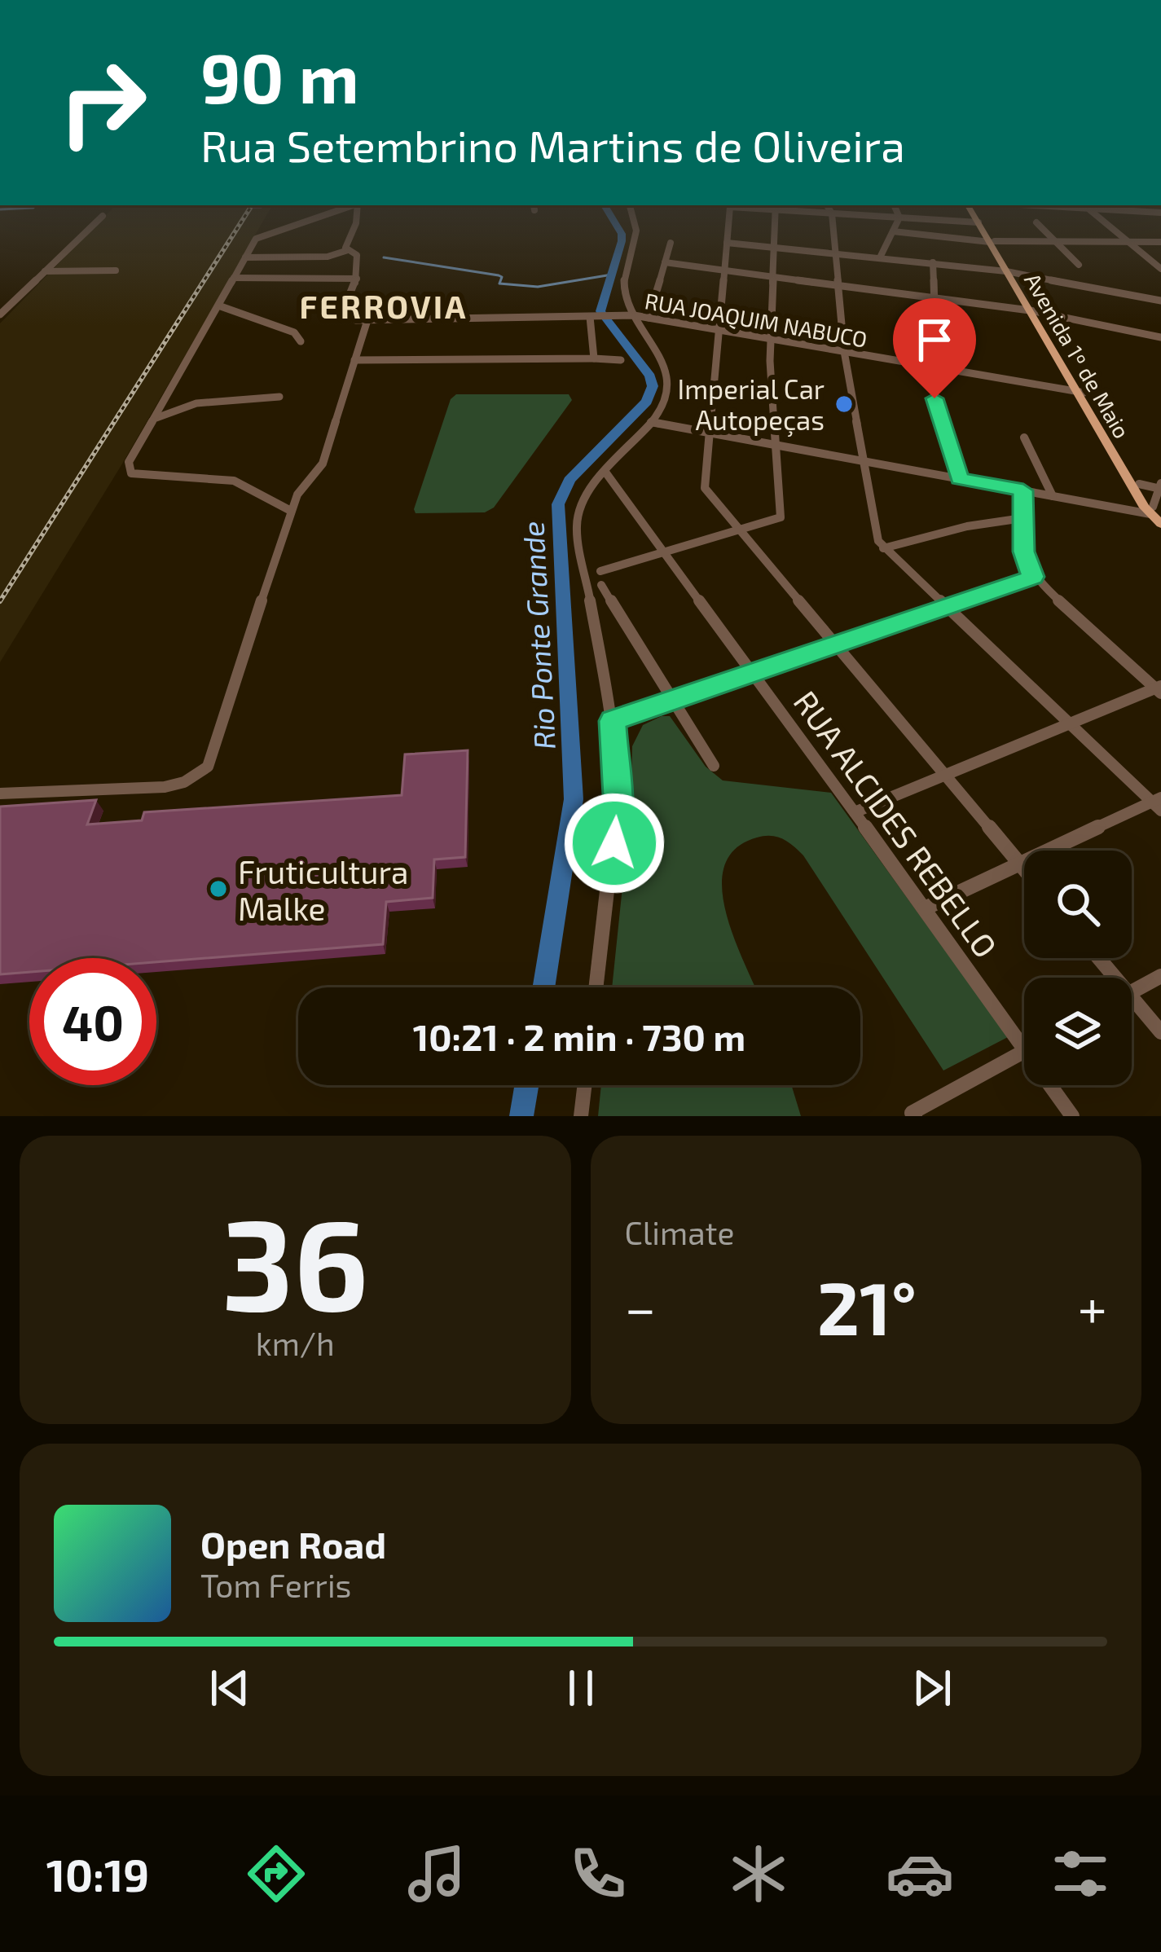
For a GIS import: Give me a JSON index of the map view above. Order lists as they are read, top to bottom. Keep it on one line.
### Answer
{"streets":{"main road":["Avenida 1º de Maio"],"street":["RUA JOAQUIM NABUCO","RUA ALCIDES REBELLO"]},"crossings":[["RUA JOAQUIM NABUCO","Avenida 1º de Maio"]],"districts":["FERROVIA"],"water":["Rio Ponte Grande"],"places":["Imperial Car Autopeças","Fruticultura Malke"],"page":{"turn":["90 m","Rua Setembrino Martins de Oliveira"],"limit":"40","trip":"10:21 · 2 min · 730 m","tile":[["36","km/h"],"Climate"],"heat":["−","21°","+"],"song":["Open Road","Tom Ferris"],"tabs":"10:19"}}
